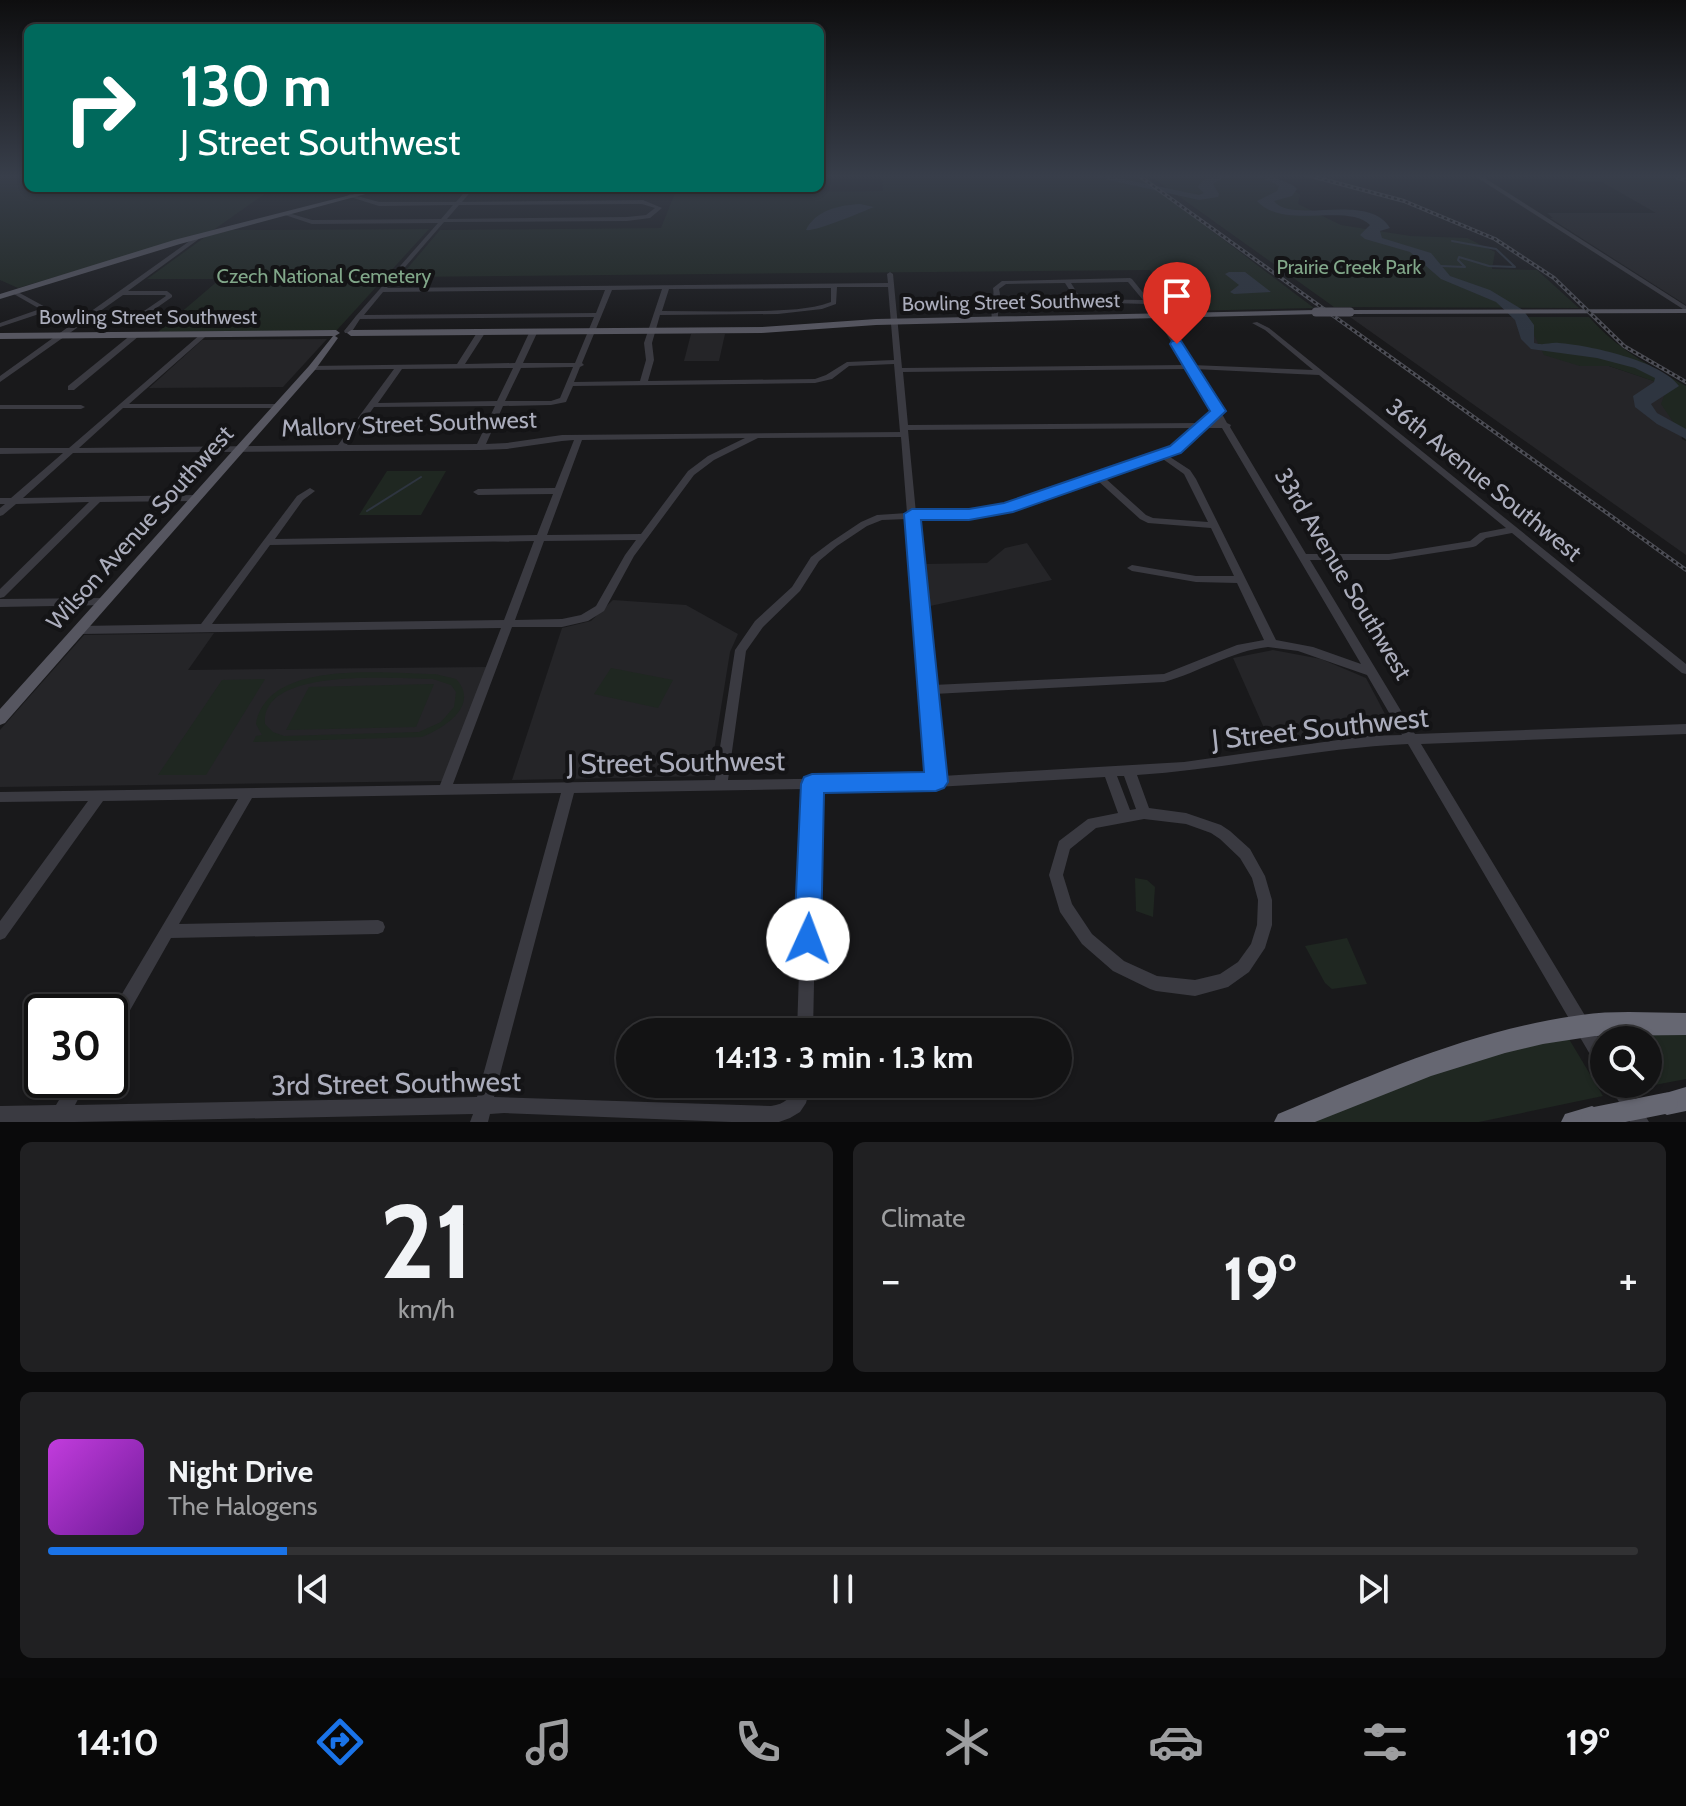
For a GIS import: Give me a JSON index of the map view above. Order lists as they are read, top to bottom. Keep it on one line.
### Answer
{"streets":{"main road":["Bowling Street Southwest","Wilson Avenue Southwest"],"street":["Mallory Street Southwest","36th Avenue Southwest","33rd Avenue Southwest","J Street Southwest","3rd Street Southwest"]},"crossings":[["Bowling Street Southwest","Wilson Avenue Southwest"],["Bowling Street Southwest","33rd Avenue Southwest"],["Mallory Street Southwest","Wilson Avenue Southwest"],["Mallory Street Southwest","33rd Avenue Southwest"],["33rd Avenue Southwest","J Street Southwest"]],"parks":["Prairie Creek Park","Czech National Cemetery"],"page":{"turn":["130 m","J Street Southwest"],"limit":"30","trip":"14:13 · 3 min · 1.3 km","tile":[["21","km/h"],"Climate"],"heat":["−","19°","+"],"song":["Night Drive","The Halogens"],"tabs":["14:10","19°"]}}
